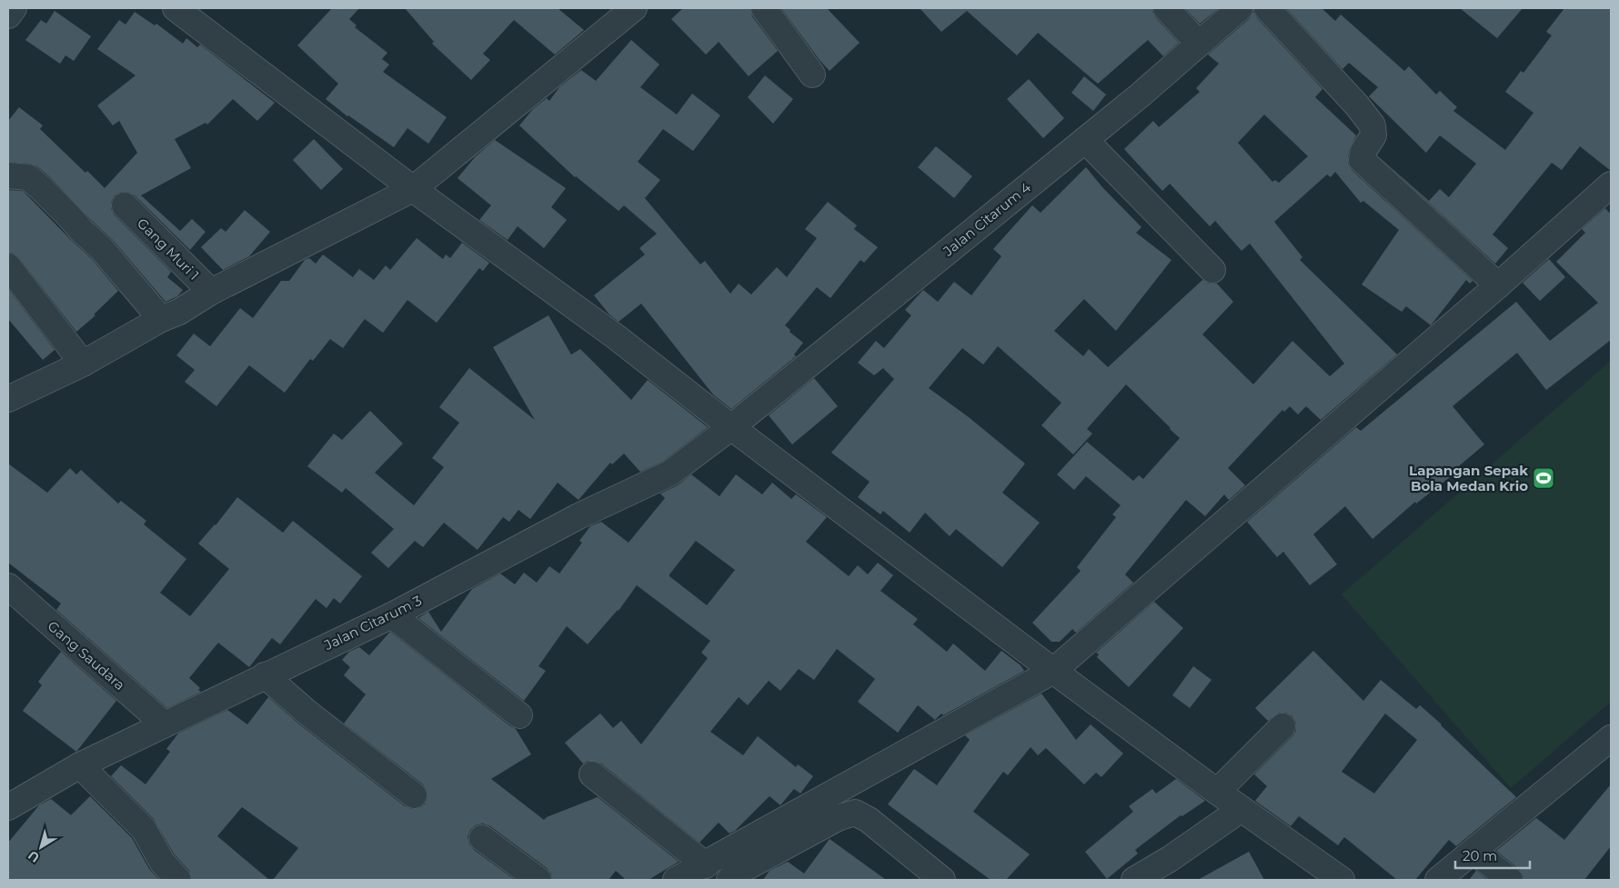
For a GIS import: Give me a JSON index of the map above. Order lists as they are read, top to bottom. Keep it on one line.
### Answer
{"streets":{"street":["Jalan Citarum 4","Gang Muri 1","Jalan Citarum 3","Gang Saudara"]},"crossings":[["Jalan Citarum 4","Jalan Citarum 3"],["Jalan Citarum 3","Gang Saudara"]],"places":{"sports":["Lapangan Sepak Bola Medan Krio"]},"scale_bar":"20 m","north":"bottom left"}
